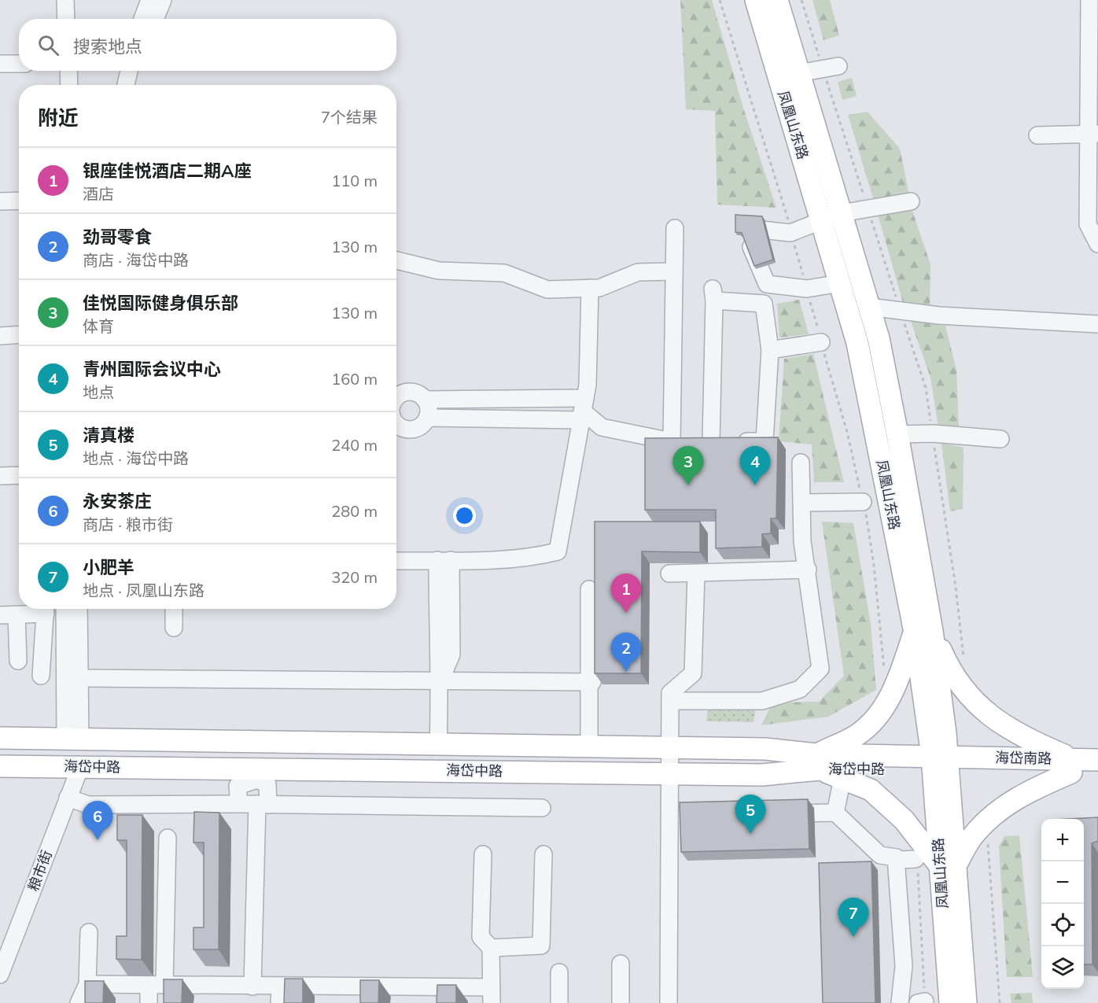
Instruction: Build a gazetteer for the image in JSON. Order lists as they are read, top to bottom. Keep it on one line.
{"streets":{"main road":["凤凰山东路","海岱南路","海岱中路"],"street":["粮市街"]},"crossings":[["凤凰山东路","海岱南路"],["凤凰山东路","海岱中路"],["海岱南路","海岱中路"],["海岱中路","粮市街"]],"page":{"search":"搜索地点","heading":["附近","7个结果"],"list":[{"mark":"1","name":"银座佳悦酒店二期A座","note":"酒店","value":"110 m"},{"mark":"2","name":"劲哥零食","note":"商店 · 海岱中路","value":"130 m"},{"mark":"3","name":"佳悦国际健身俱乐部","note":"体育","value":"130 m"},{"mark":"4","name":"青州国际会议中心","note":"地点","value":"160 m"},{"mark":"5","name":"清真楼","note":"地点 · 海岱中路","value":"240 m"},{"mark":"6","name":"永安茶庄","note":"商店 · 粮市街","value":"280 m"},{"mark":"7","name":"小肥羊","note":"地点 · 凤凰山东路","value":"320 m"}],"pins":["3","4","1","2","5","6","7"],"map_buttons":["+","−"]}}
